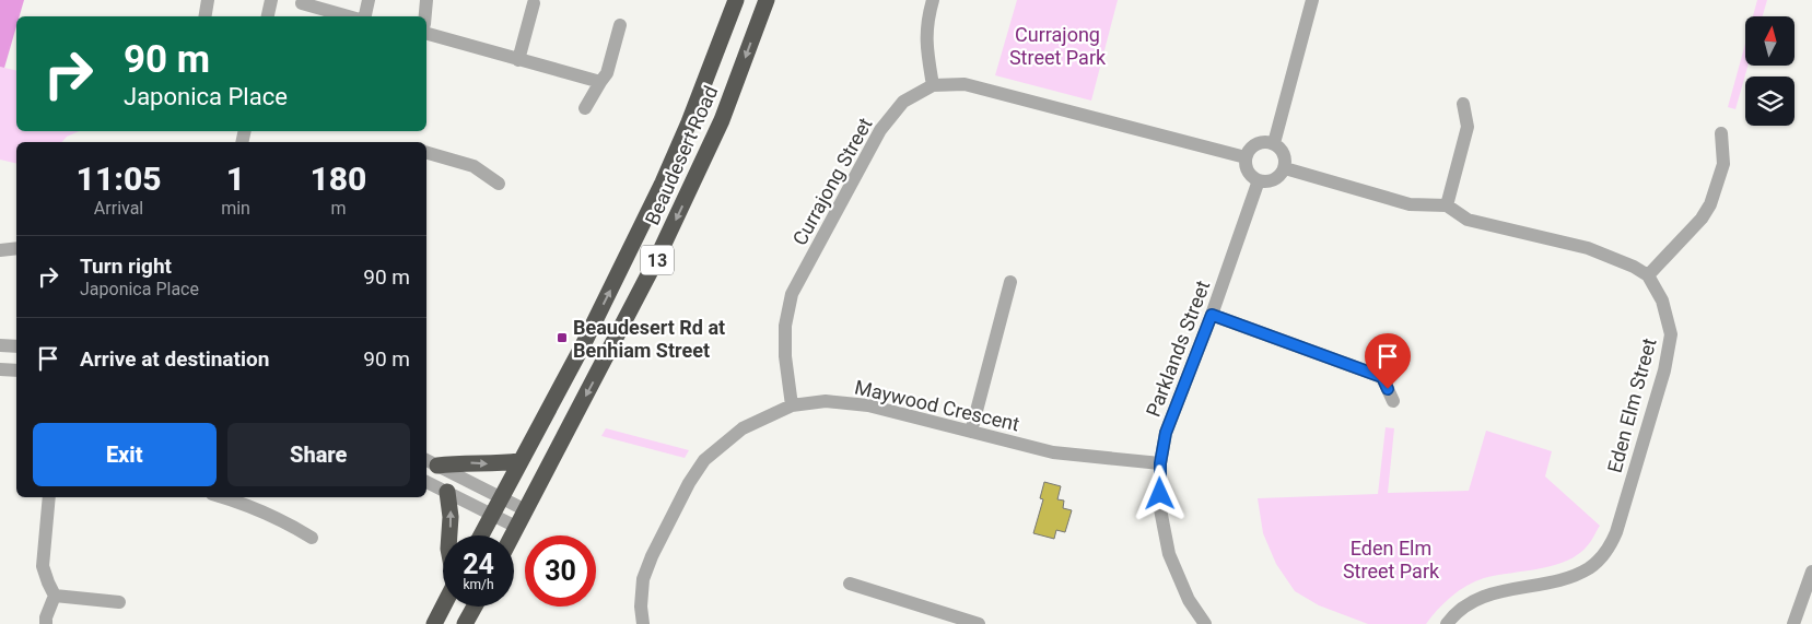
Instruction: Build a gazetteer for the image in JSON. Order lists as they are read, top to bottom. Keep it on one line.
{"streets":{"highway":["Beaudesert Road","13"],"street":["Currajong Street","Parklands Street","Maywood Crescent","Eden Elm Street"]},"crossings":[["Currajong Street","Parklands Street"],["Currajong Street","Maywood Crescent"],["Parklands Street","Maywood Crescent"]],"parks":["Currajong Street Park","Eden Elm Street Park"],"places":{"transit":["Beaudesert Rd at Benhiam Street"]},"north":"top","page":{"turn":["90 m","Japonica Place"],"eta":["11:05","Arrival","1","min","180","m"],"list":[{"name":"Turn right","note":"Japonica Place","value":"90 m"},{"name":"Arrive at destination","value":"90 m"}],"buttons":["Exit","Share"],"speed":"24 km/h","limit":"30"}}
